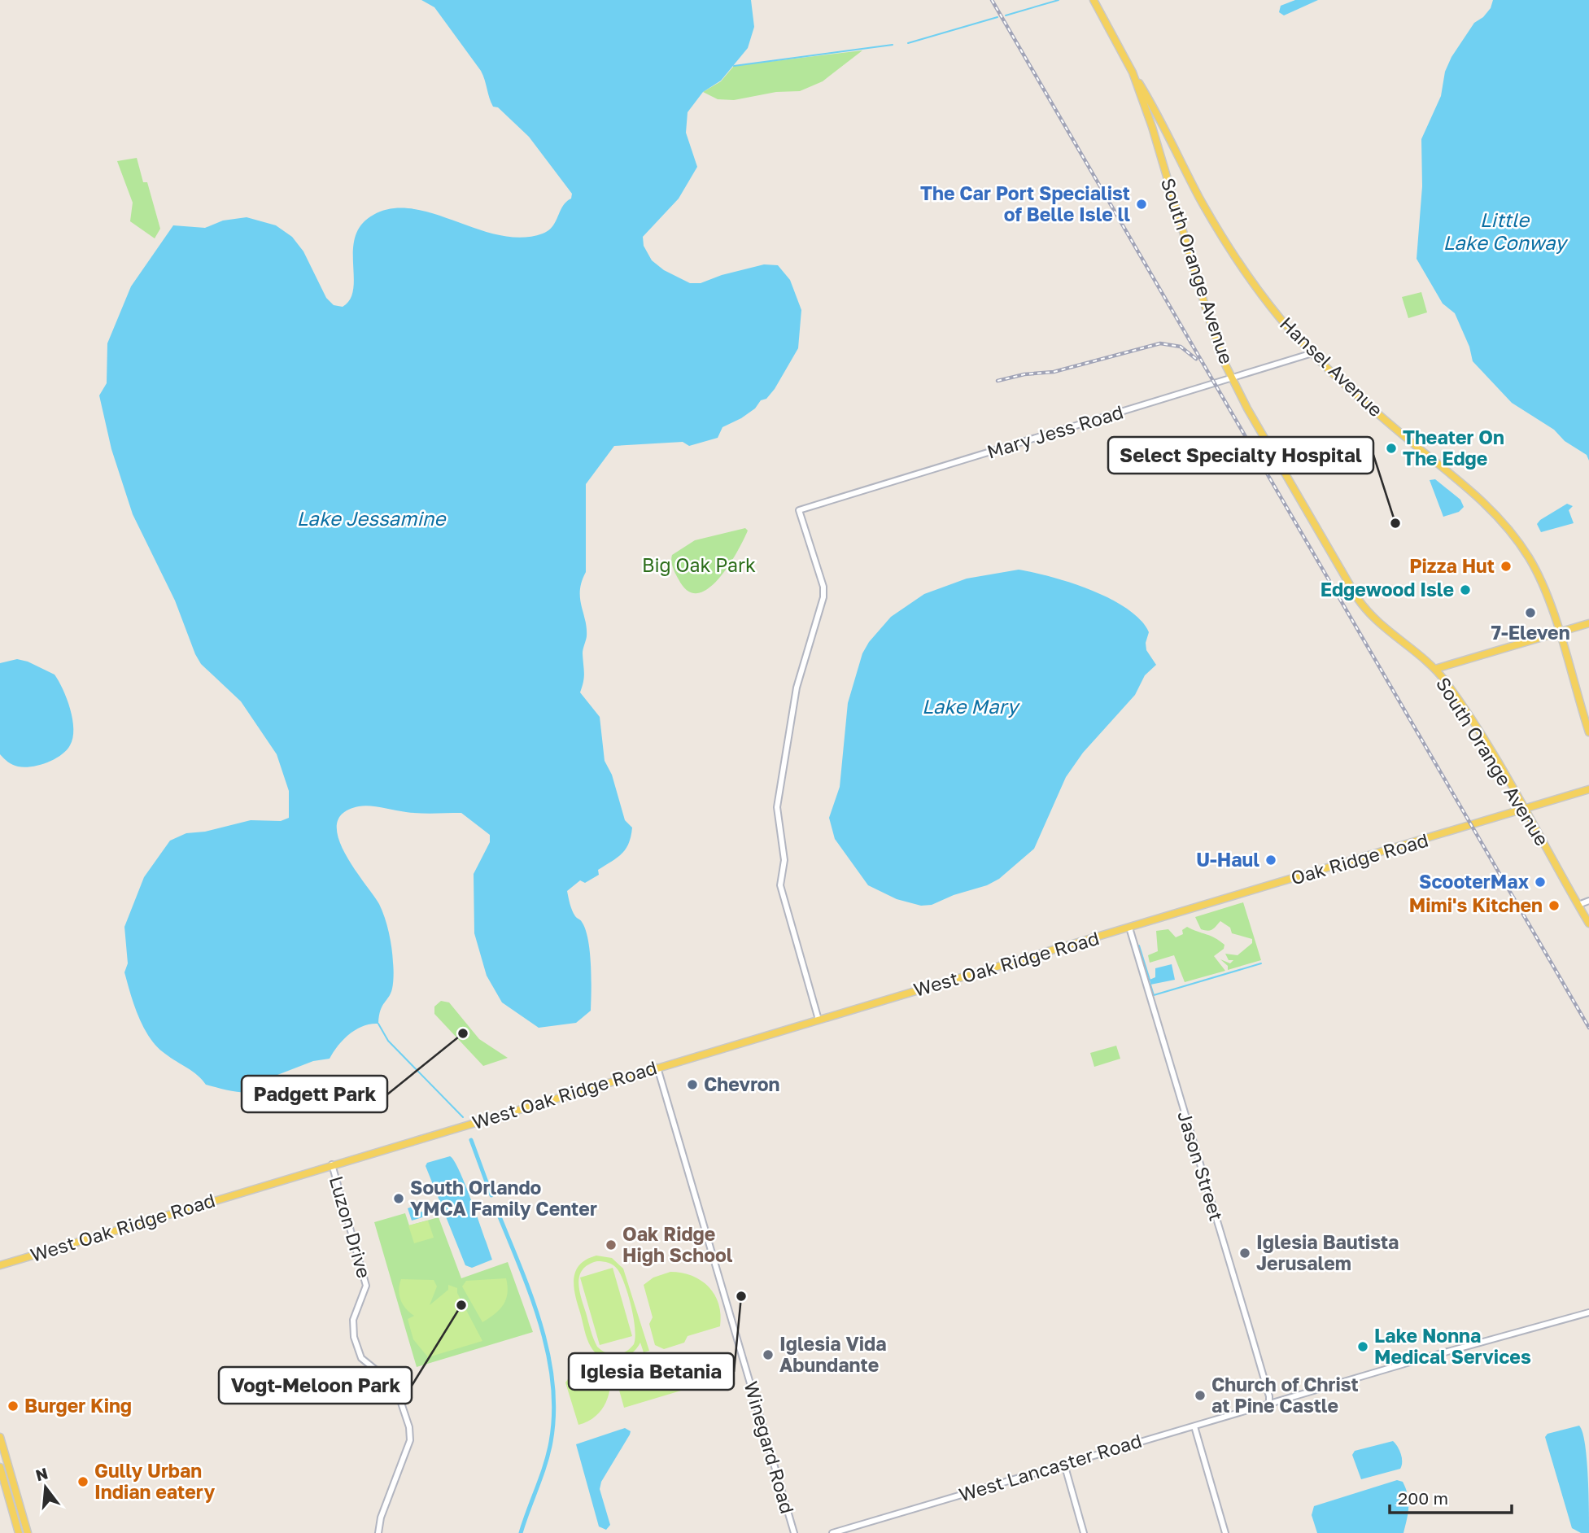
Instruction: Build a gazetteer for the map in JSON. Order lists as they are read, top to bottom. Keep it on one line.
{"streets":{"main road":["South Orange Avenue","Hansel Avenue","Oak Ridge Road","West Oak Ridge Road"],"street":["Mary Jess Road","Jason Street","Luzon Drive","Winegard Road","West Lancaster Road"]},"crossings":[["South Orange Avenue","Hansel Avenue"],["South Orange Avenue","Mary Jess Road"],["South Orange Avenue","Oak Ridge Road"],["Hansel Avenue","Mary Jess Road"],["Mary Jess Road","West Oak Ridge Road"],["Oak Ridge Road","West Oak Ridge Road"],["Oak Ridge Road","Jason Street"],["West Oak Ridge Road","Jason Street"],["West Oak Ridge Road","Luzon Drive"],["West Oak Ridge Road","Winegard Road"],["Jason Street","West Lancaster Road"]],"water":["Little Lake Conway","Lake Jessamine","Lake Mary"],"parks":["Big Oak Park"],"places":["The Car Port Specialist of Belle Isle ll","Theater On The Edge","Select Specialty Hospital","Pizza Hut","Edgewood Isle","7-Eleven","U-Haul","ScooterMax","Mimi's Kitchen","Padgett Park","Chevron","South Orlando YMCA Family Center","Oak Ridge High School","Iglesia Bautista Jerusalem","Iglesia Betania","Vogt-Meloon Park","Lake Nonna Medical Services","Iglesia Vida Abundante","Church of Christ at Pine Castle","Burger King","Gully Urban Indian eatery"],"scale_bar":"200 m","north":"top"}
